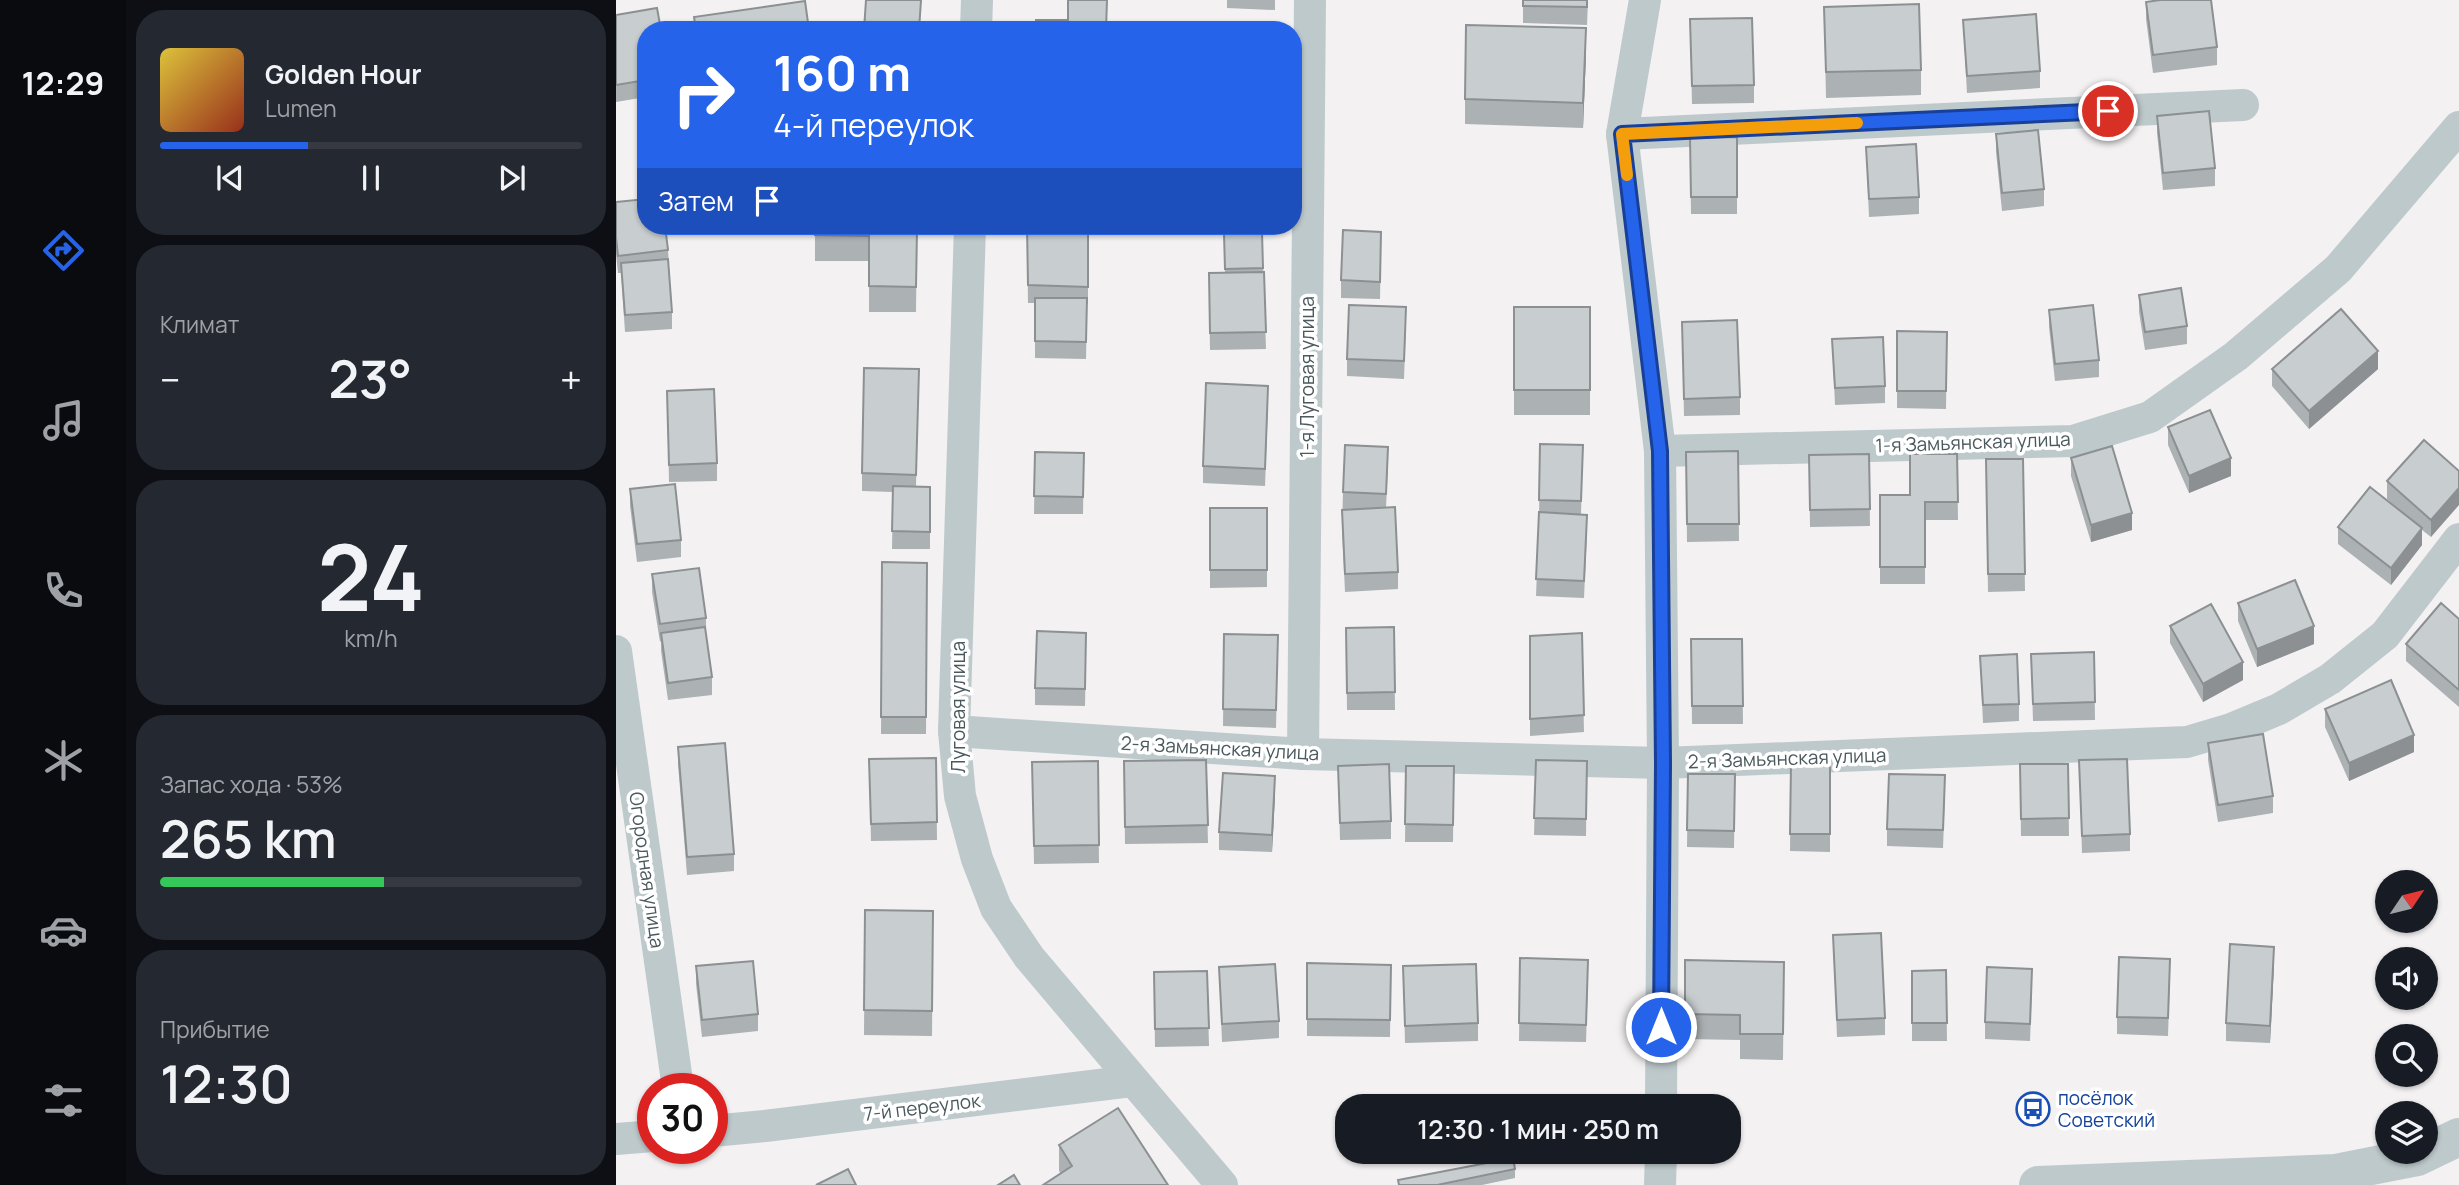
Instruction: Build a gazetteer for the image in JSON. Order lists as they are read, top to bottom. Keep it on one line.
{"streets":{"street":["1-я Луговая улица","1-я Замьянская улица","Луговая улица","2-я Замьянская улица","Огородная улица","7-й переулок"]},"crossings":[["1-я Луговая улица","2-я Замьянская улица"],["Луговая улица","2-я Замьянская улица"],["Луговая улица","7-й переулок"]],"places":{"bus stop":["посёлок Советский"]},"north":"top right","page":{"tabs":"12:29","turn":["160 m","4-й переулок"],"song":["Golden Hour","Lumen"],"then":"Затем","tile":["Климат",["24","km/h"],["Запас хода · 53%","265 km"],["Прибытие","12:30"]],"heat":["−","23°","+"],"limit":"30","trip":"12:30 · 1 мин · 250 m"}}
